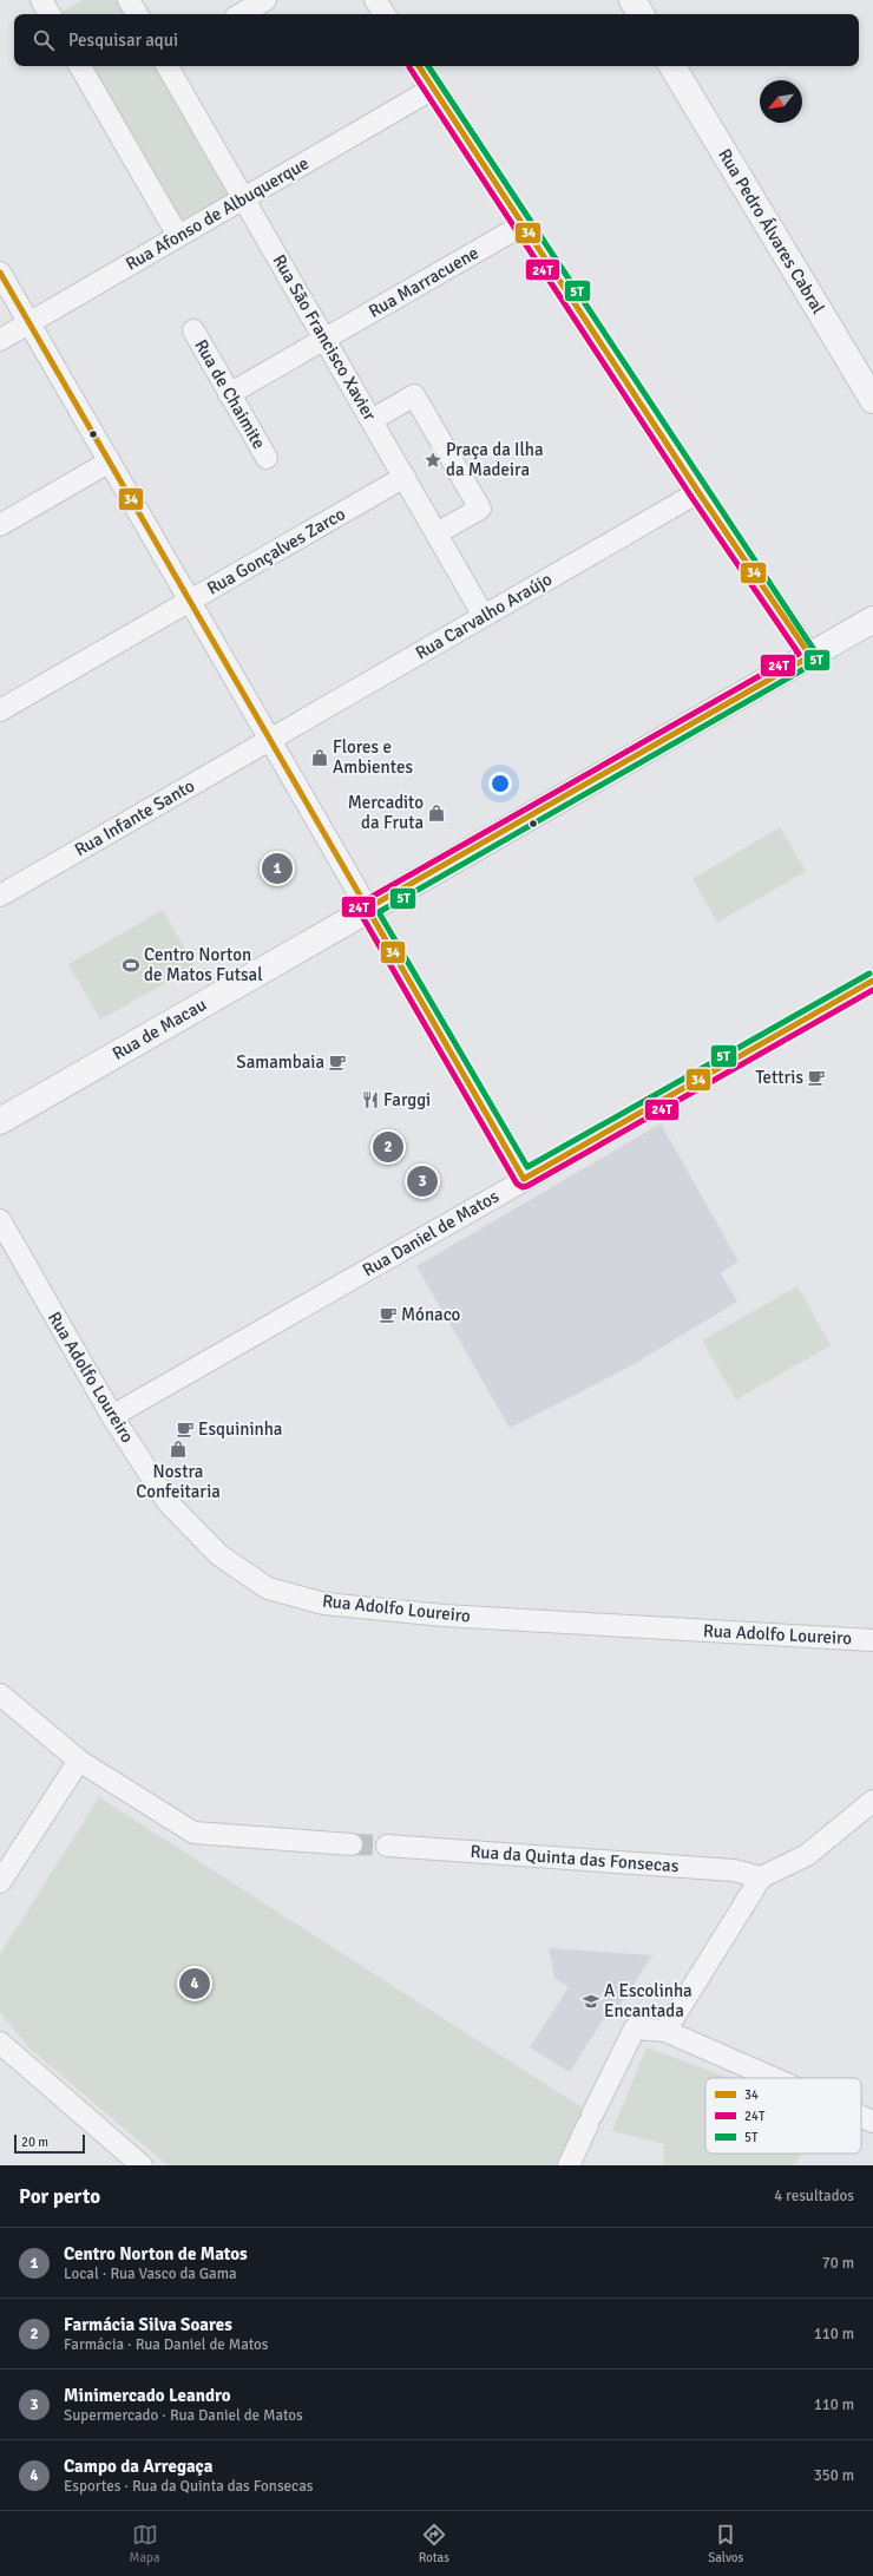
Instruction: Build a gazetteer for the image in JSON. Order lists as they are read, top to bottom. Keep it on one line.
{"streets":{"street":["Rua Afonso de Albuquerque","Rua Pedro Álvares Cabral","Rua Marracuene","Rua São Francisco Xavier","Rua de Chaimite","Rua Gonçalves Zarco","Rua Carvalho Araújo","Rua Infante Santo","Rua de Macau","Rua Daniel de Matos","Rua Adolfo Loureiro","Rua da Quinta das Fonsecas"]},"crossings":[["Rua Afonso de Albuquerque","Rua São Francisco Xavier"],["Rua Marracuene","Rua São Francisco Xavier"],["Rua Marracuene","Rua de Chaimite"],["Rua São Francisco Xavier","Rua Gonçalves Zarco"],["Rua São Francisco Xavier","Rua Carvalho Araújo"],["Rua Carvalho Araújo","Rua Infante Santo"],["Rua Daniel de Matos","Rua Adolfo Loureiro"]],"places":{"place":["Praça da Ilha da Madeira"],"shop":["Flores e Ambientes","Mercadito da Fruta","Nostra Confeitaria"],"sports":["Centro Norton de Matos Futsal"],"cafe":["Samambaia","Tettris","Mónaco","Esquininha"],"restaurant":["Farggi"],"school or university":["A Escolinha Encantada"]},"lines":["transit line 34","transit line 5T","transit line 24T"],"legend":["34","24T","5T"],"scale_bar":"20 m","north":"bottom left","page":{"search":"Pesquisar aqui","pins":["1","2","3","4"],"scale":"20 m","heading":["Por perto","4 resultados"],"list":[{"mark":"1","name":"Centro Norton de Matos","note":"Local · Rua Vasco da Gama","value":"70 m"},{"mark":"2","name":"Farmácia Silva Soares","note":"Farmácia · Rua Daniel de Matos","value":"110 m"},{"mark":"3","name":"Minimercado Leandro","note":"Supermercado · Rua Daniel de Matos","value":"110 m"},{"mark":"4","name":"Campo da Arregaça","note":"Esportes · Rua da Quinta das Fonsecas","value":"350 m"}],"nav":["Mapa","Rotas","Salvos"]}}
